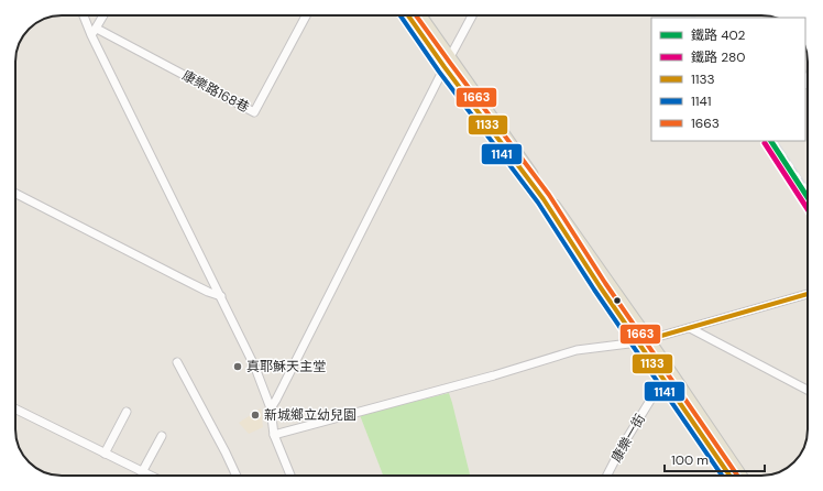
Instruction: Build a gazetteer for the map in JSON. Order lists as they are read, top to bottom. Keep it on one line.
{"streets":{"street":["康樂路168巷","康樂一街"]},"places":["真耶穌天主堂","新城鄉立幼兒園"],"lines":["transit line 1133","transit line 1141","transit line 1663","rail line 402","rail line 280"],"legend":["鐵路 402","鐵路 280","1133","1141","1663"],"scale_bar":"100 m"}
